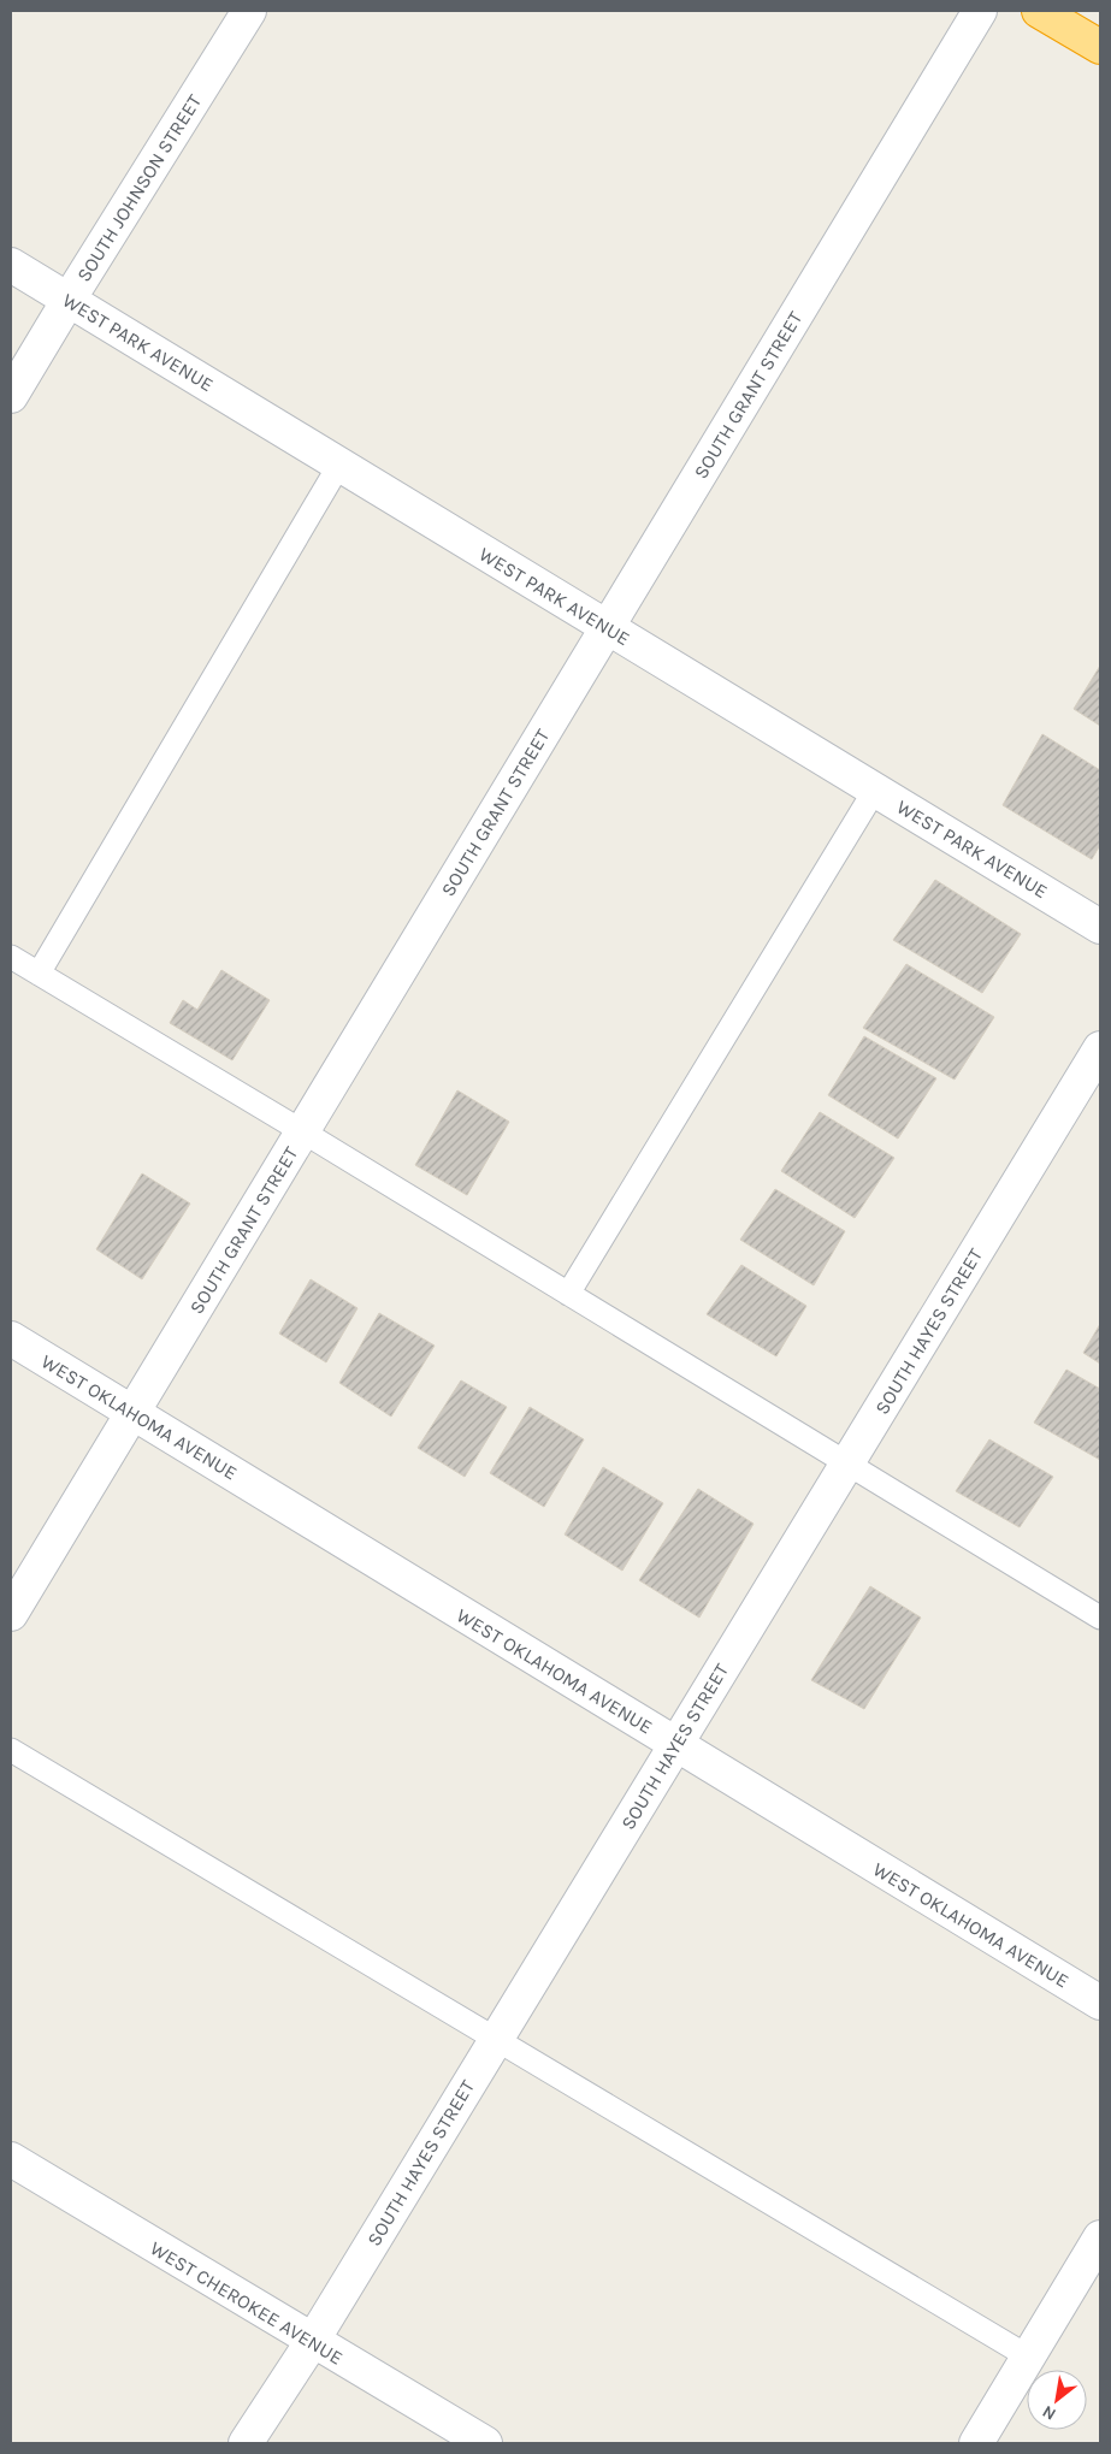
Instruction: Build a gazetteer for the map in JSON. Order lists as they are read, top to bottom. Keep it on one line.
{"streets":{"street":["SOUTH JOHNSON STREET","WEST PARK AVENUE","SOUTH GRANT STREET","SOUTH HAYES STREET","WEST OKLAHOMA AVENUE","WEST CHEROKEE AVENUE"]},"crossings":[["SOUTH JOHNSON STREET","WEST PARK AVENUE"],["WEST PARK AVENUE","SOUTH GRANT STREET"],["SOUTH GRANT STREET","WEST OKLAHOMA AVENUE"],["SOUTH HAYES STREET","WEST OKLAHOMA AVENUE"],["SOUTH HAYES STREET","WEST CHEROKEE AVENUE"]],"north":"bottom left"}
